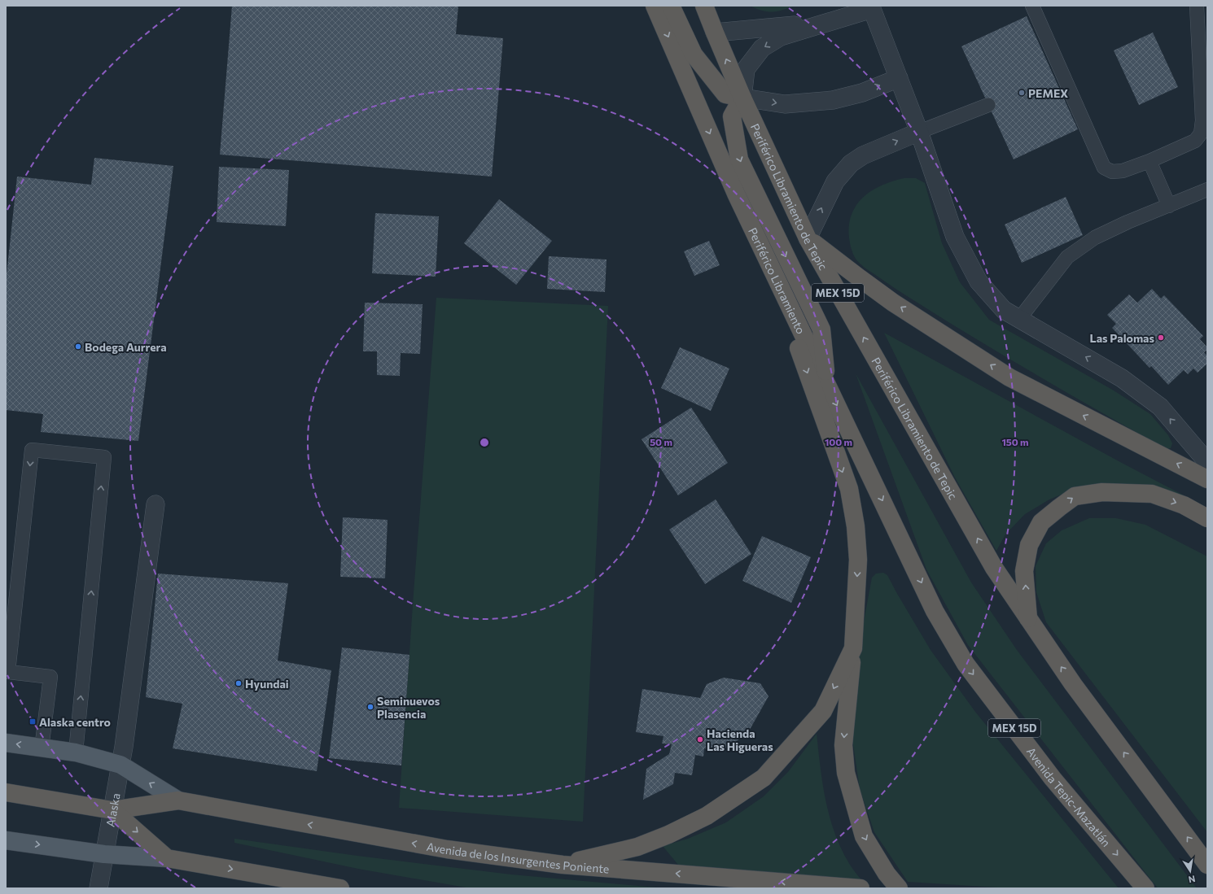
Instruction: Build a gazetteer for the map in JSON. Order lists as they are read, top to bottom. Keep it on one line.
{"streets":{"highway":["Periférico Libramiento de Tepic","Periférico Libramiento","MEX 15D","Avenida Tepic-Mazatlán","Avenida de los Insurgentes Poniente"],"street":["Alaska"]},"crossings":[["Periférico Libramiento de Tepic","MEX 15D"],["Periférico Libramiento","Avenida Tepic-Mazatlán"],["Alaska","Avenida de los Insurgentes Poniente"]],"one_way":["Avenida de los Insurgentes Poniente"],"places":{"other":["PEMEX","Las Palomas","Bodega Aurrera","Hyundai","Seminuevos Plasencia","Hacienda Las Higueras"],"transit":["Alaska centro"]},"north":"bottom","rings":["50 m","100 m","150 m"]}
